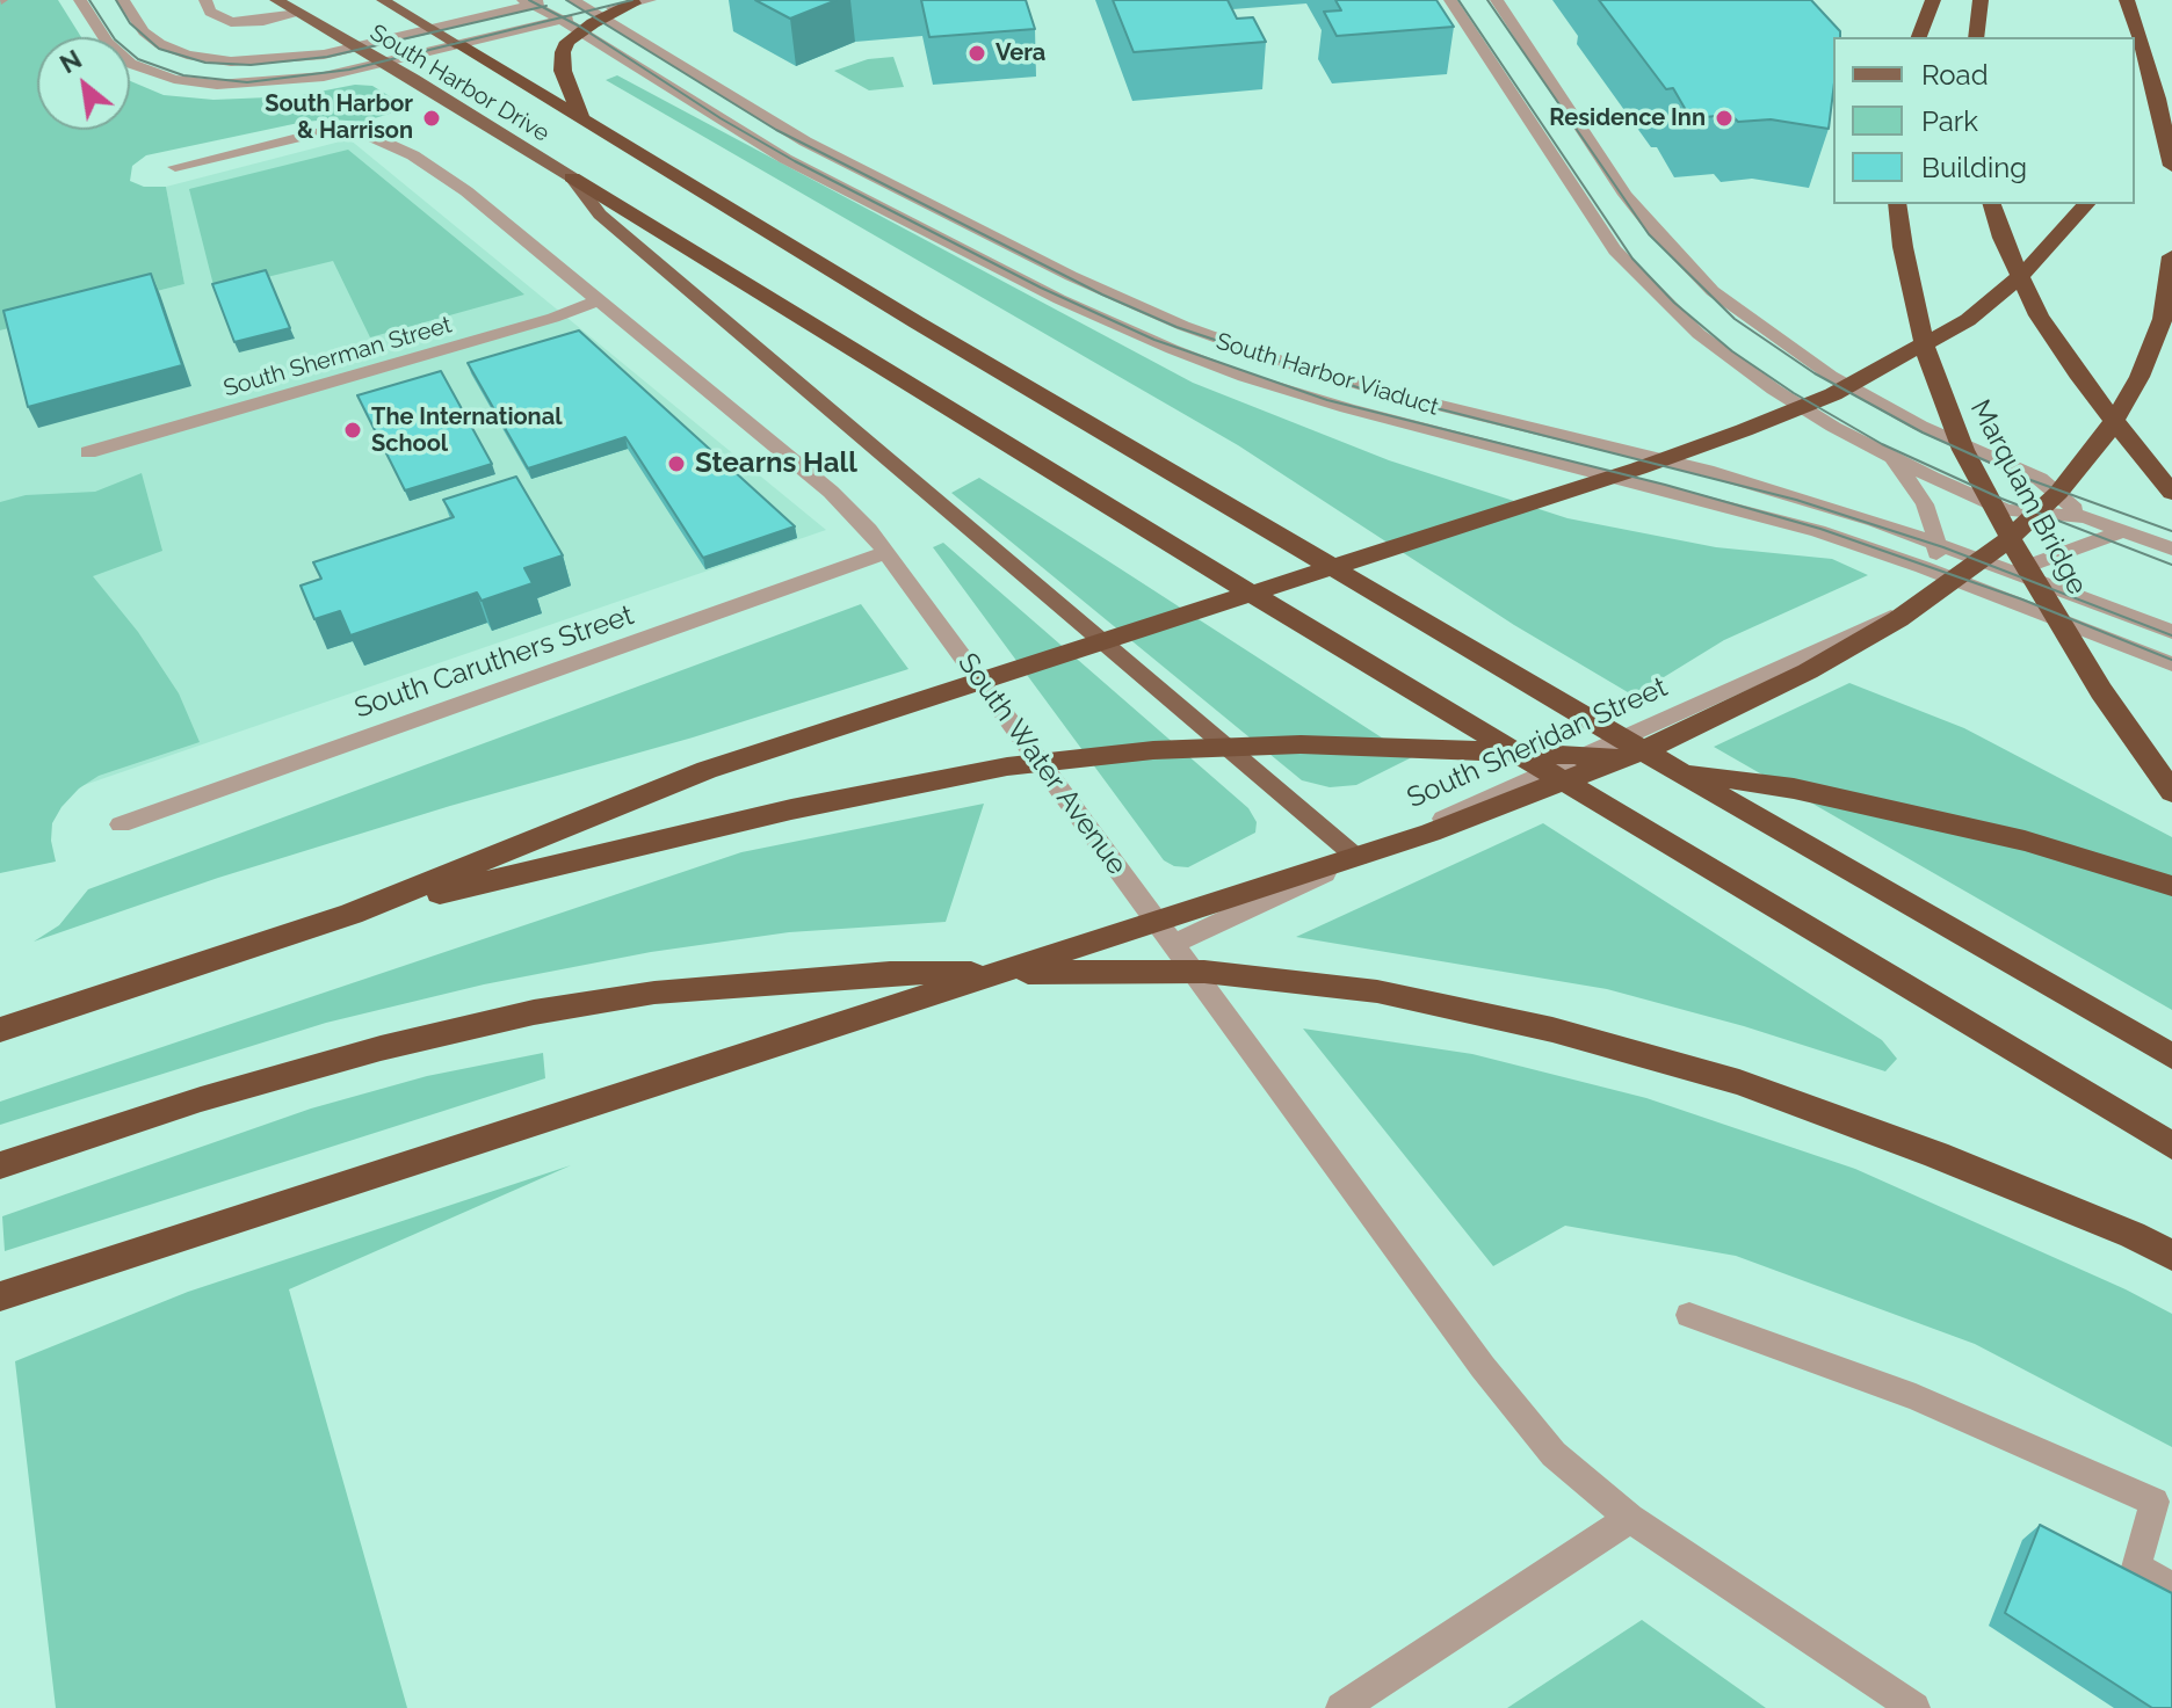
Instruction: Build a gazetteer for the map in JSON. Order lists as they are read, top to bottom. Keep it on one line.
{"streets":{"highway":["Marquam Bridge"],"main road":["South Harbor Drive"],"street":["South Sherman Street","South Harbor Viaduct","South Caruthers Street","South Sheridan Street","South Water Avenue"]},"crossings":[["South Sherman Street","South Water Avenue"],["South Caruthers Street","South Water Avenue"],["South Sheridan Street","South Water Avenue"]],"places":["Vera","South Harbor & Harrison","Residence Inn","The International School","Stearns Hall"],"legend":["Road","Park","Building"],"north":"top left"}
